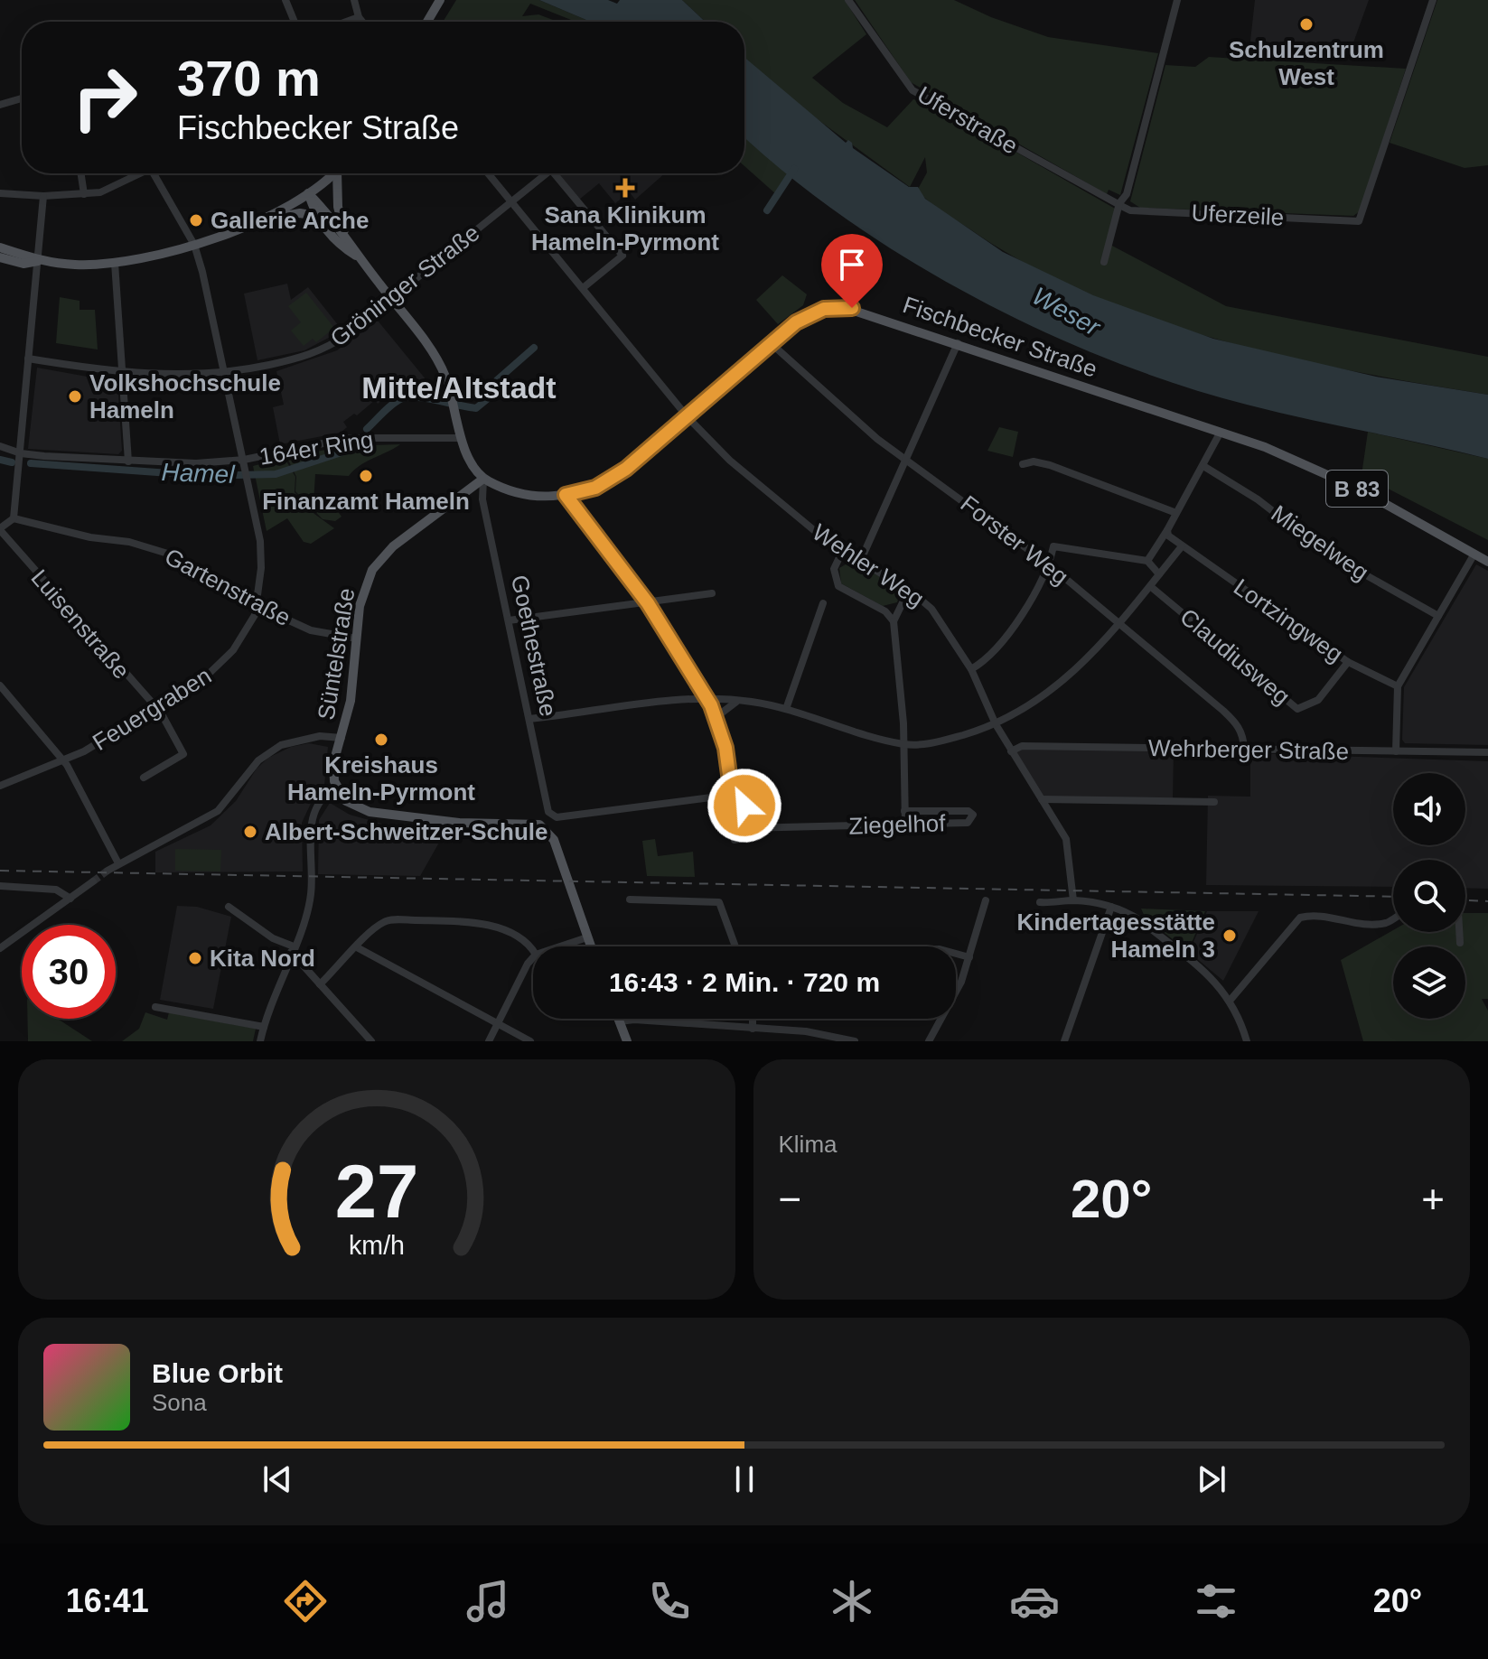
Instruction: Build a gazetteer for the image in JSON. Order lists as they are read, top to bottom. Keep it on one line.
{"streets":{"main road":["Fischbecker Straße","B 83","Süntelstraße"],"street":["Uferstraße","Uferzeile","Gröninger Straße","164er Ring","Forster Weg","Miegelweg","Wehler Weg","Gartenstraße","Lortzingweg","Luisenstraße","Goethestraße","Claudiusweg","Feuergraben","Wehrberger Straße","Ziegelhof"]},"crossings":[["Uferstraße","Uferzeile"],["Gröninger Straße","Wehler Weg"],["Gröninger Straße","Feuergraben"],["Fischbecker Straße","B 83"],["Fischbecker Straße","Forster Weg"],["Fischbecker Straße","Wehler Weg"],["164er Ring","Feuergraben"],["B 83","Goethestraße"],["B 83","Süntelstraße"],["Forster Weg","Wehrberger Straße"],["Wehler Weg","Wehrberger Straße"],["Gartenstraße","Süntelstraße"],["Gartenstraße","Feuergraben"],["Lortzingweg","Claudiusweg"],["Luisenstraße","Feuergraben"],["Goethestraße","Süntelstraße"],["Goethestraße","Ziegelhof"]],"districts":["Mitte/Altstadt"],"water":["Weser","Hamel"],"places":{"other":["Schulzentrum West","Gallerie Arche","Volkshochschule Hameln","Finanzamt Hameln","Kreishaus Hameln-Pyrmont","Albert-Schweitzer-Schule","Kindertagesstätte Hameln 3","Kita Nord"],"health":["Sana Klinikum Hameln-Pyrmont"]},"page":{"turn":["370 m","Fischbecker Straße"],"limit":"30","trip":"16:43 · 2 Min. · 720 m","tile":"Klima","heat":["−","20°","+"],"song":["Blue Orbit","Sona"],"tabs":["16:41","20°"],"gauge":["27","km/h"]}}
